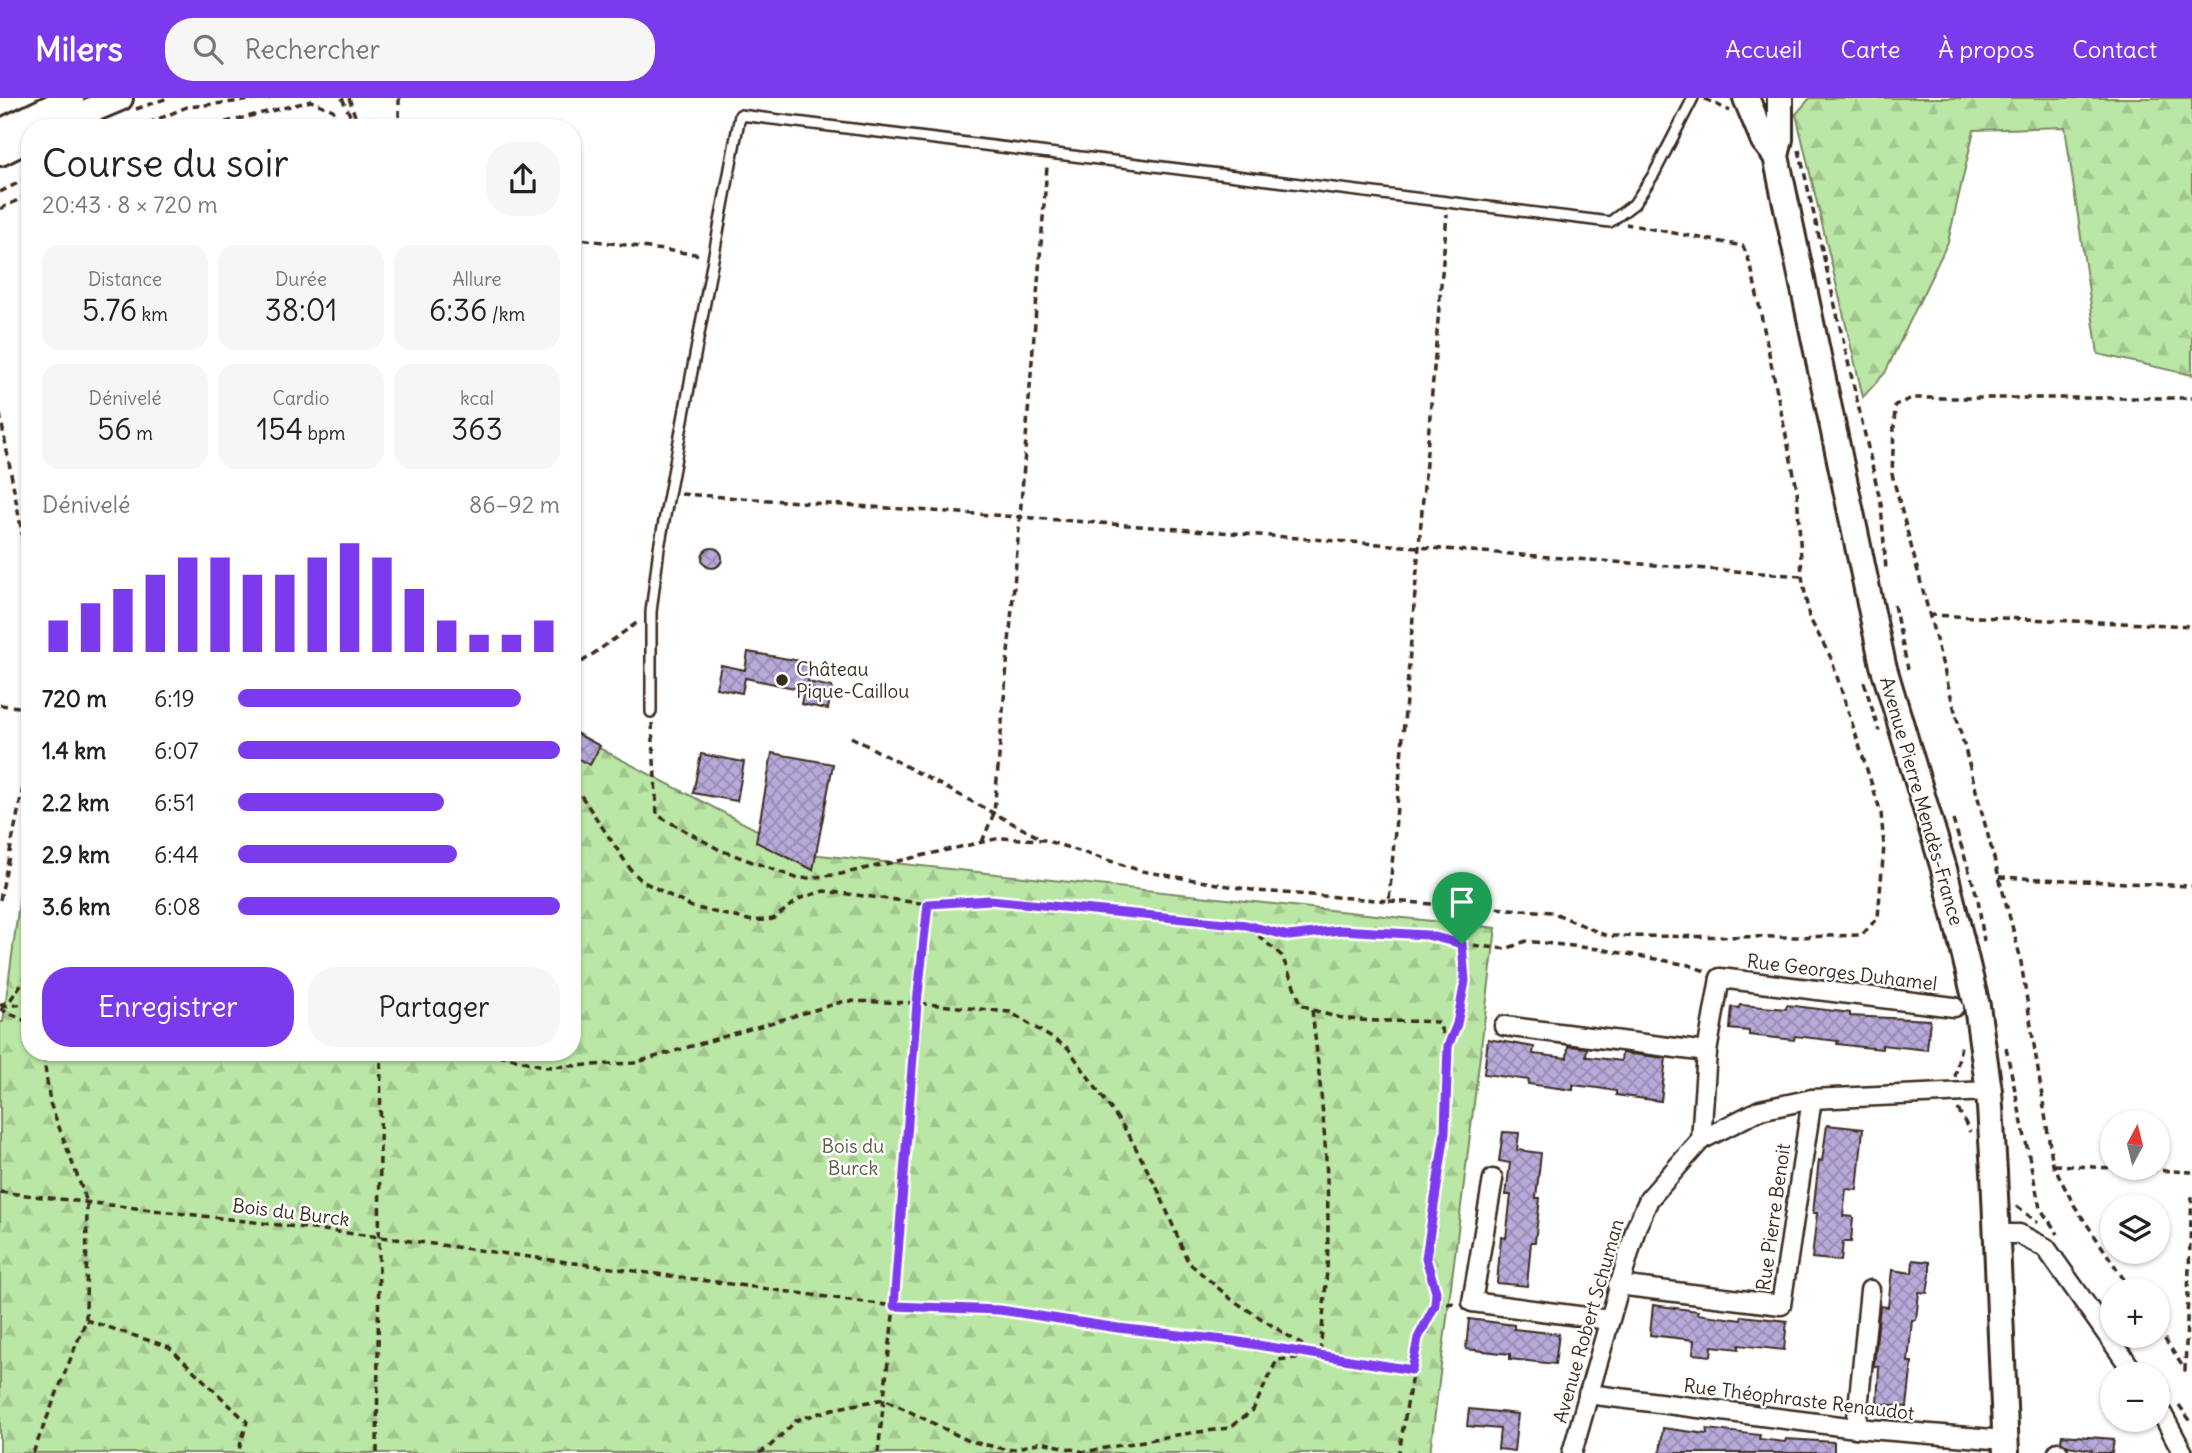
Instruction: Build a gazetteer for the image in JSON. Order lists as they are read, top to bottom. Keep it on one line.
{"streets":{"main road":["Avenue Pierre Mendès-France"],"street":["Rue Georges Duhamel","Rue Pierre Benoit","Avenue Robert Schuman","Rue Théophraste Renaudot"],"path":["Bois du Burck"]},"crossings":[["Avenue Pierre Mendès-France","Avenue Robert Schuman"],["Avenue Pierre Mendès-France","Rue Théophraste Renaudot"],["Rue Georges Duhamel","Avenue Robert Schuman"],["Rue Pierre Benoit","Avenue Robert Schuman"],["Avenue Robert Schuman","Rue Théophraste Renaudot"]],"parks":["Bois du Burck"],"places":["Château Pique-Caillou"],"north":"top","page":{"header":"Milers","search":"Rechercher","nav":["Accueil","Carte","À propos","Contact"],"heading":["Course du soir","20:43 · 8 × 720 m"],"stats":[["Distance","5.76 km"],["Durée","38:01"],["Allure","6:36 /km"],["Dénivelé","56 m"],["Cardio","154 bpm"],["kcal","363"]],"chart":["Dénivelé","86–92 m"],"list":[{"name":"720 m","note":"6:19"},{"name":"1.4 km","note":"6:07"},{"name":"2.2 km","note":"6:51"},{"name":"2.9 km","note":"6:44"},{"name":"3.6 km","note":"6:08"}],"buttons":["Enregistrer","Partager"],"map_buttons":["+","−"]}}
